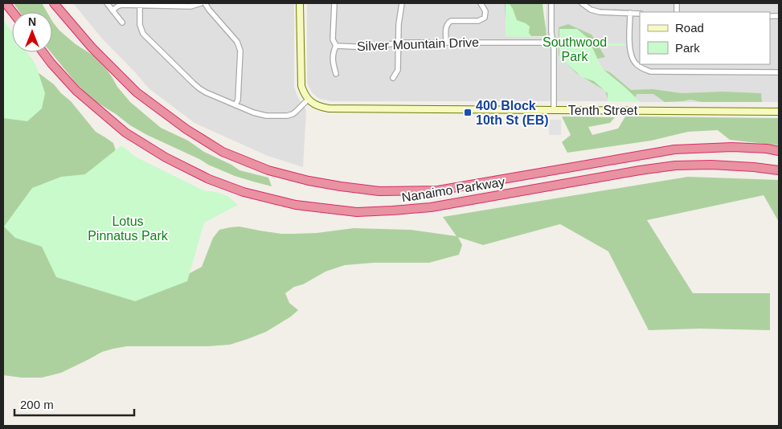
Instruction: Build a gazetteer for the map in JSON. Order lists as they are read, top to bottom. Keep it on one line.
{"streets":{"highway":["Nanaimo Parkway"],"street":["Silver Mountain Drive","Tenth Street"]},"parks":["Southwood Park","Lotus Pinnatus Park"],"places":{"transit":["400 Block 10th St (EB)"]},"legend":["Road","Park"],"scale_bar":"200 m","north":"top"}
